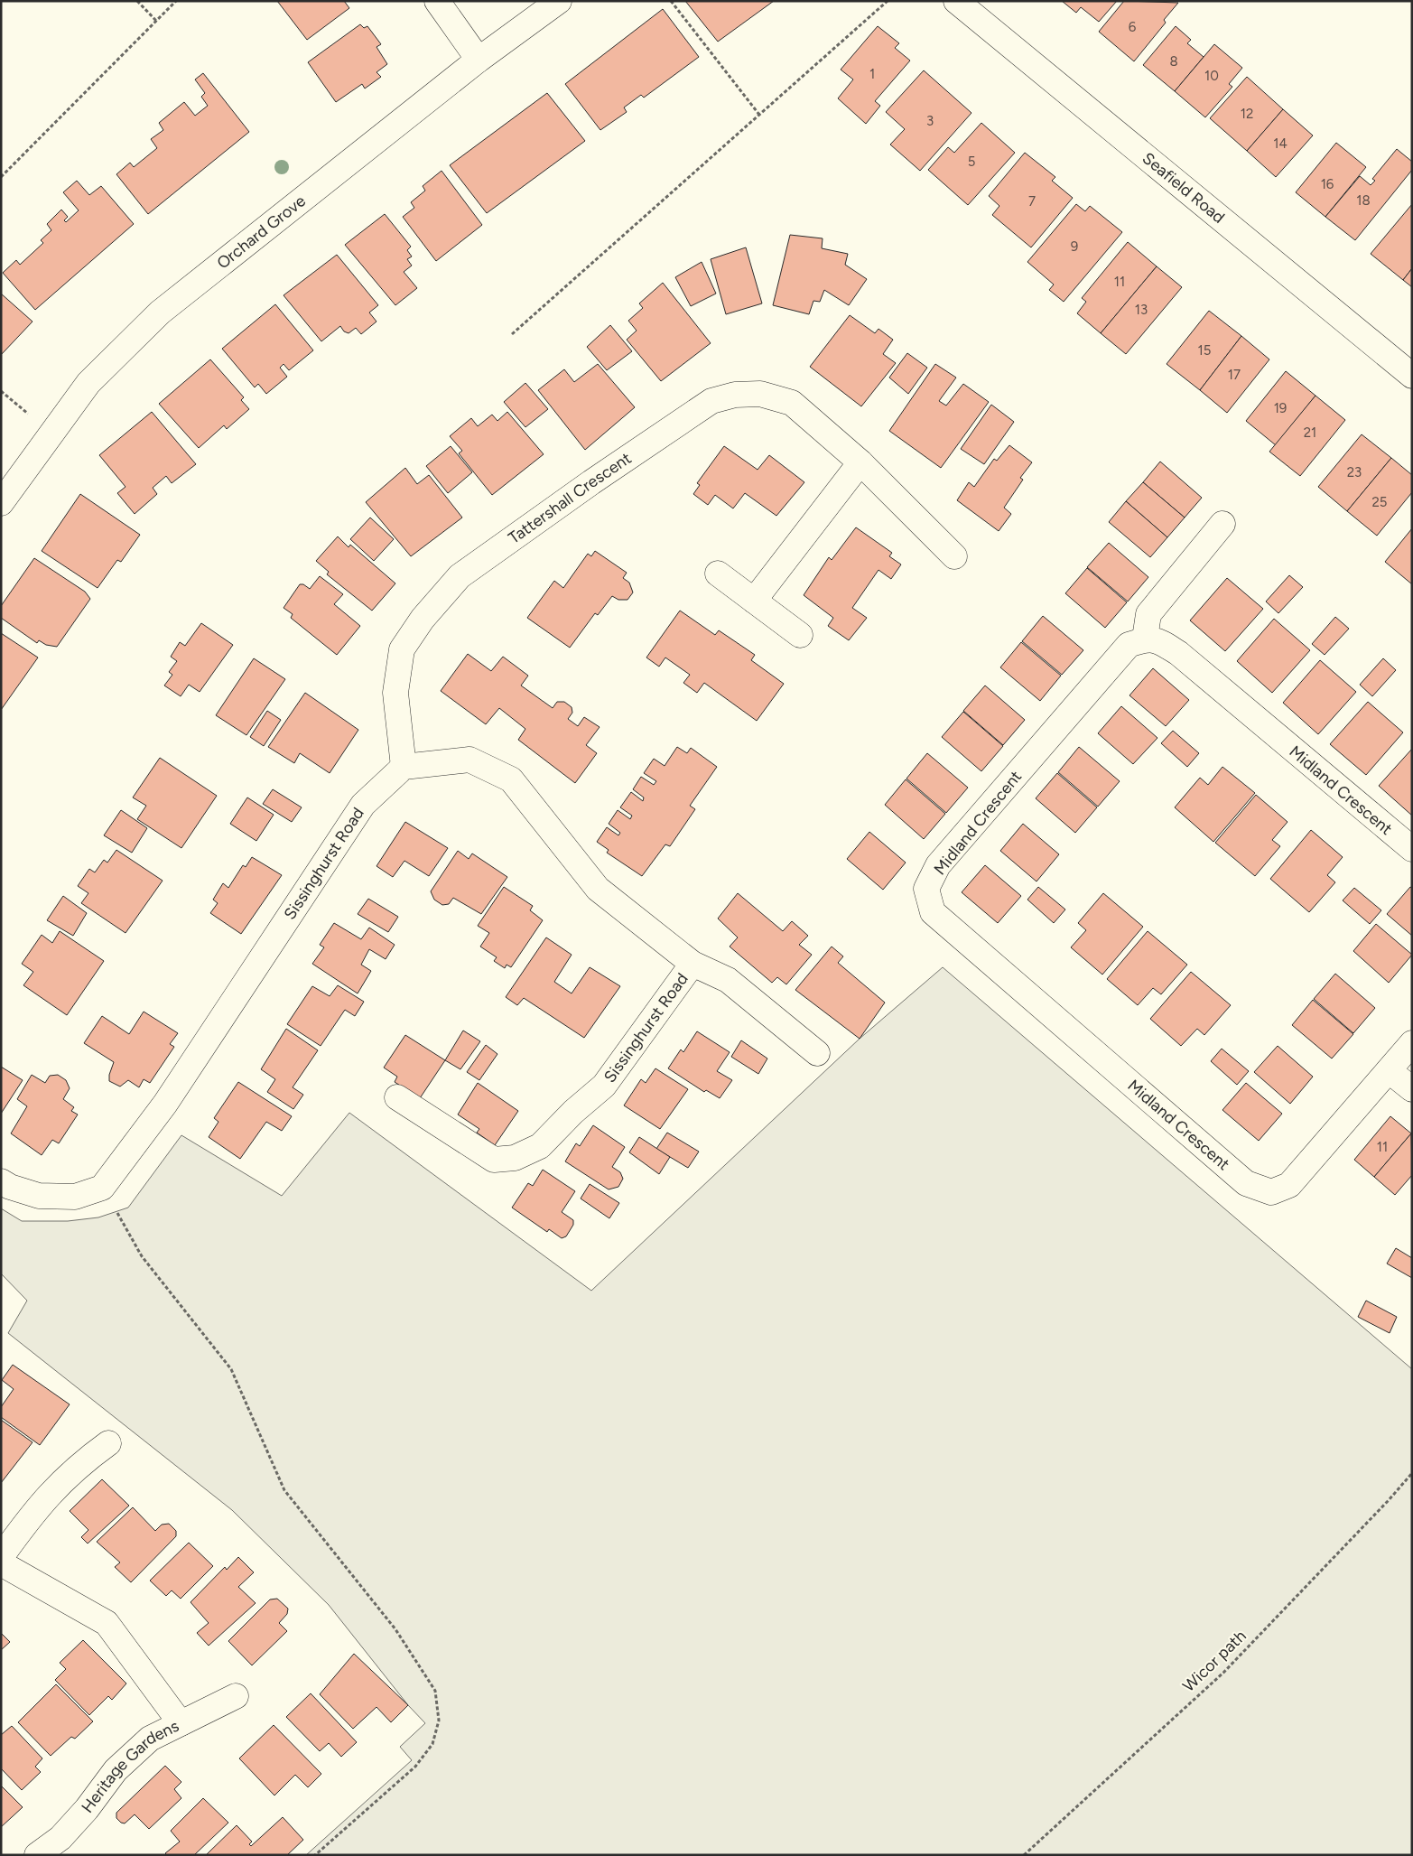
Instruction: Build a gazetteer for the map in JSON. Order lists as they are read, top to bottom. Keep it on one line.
{"streets":{"street":["Seafield Road","Orchard Grove","Tattershall Crescent","Midland Crescent","Sissinghurst Road","Heritage Gardens"],"path":["Wicor path"]},"crossings":[["Tattershall Crescent","Sissinghurst Road"]],"house_numbers":["6","8","1","10","12","3","14","5","16","18","7","9","11","13","15","17","19","21","23","25","11"]}
